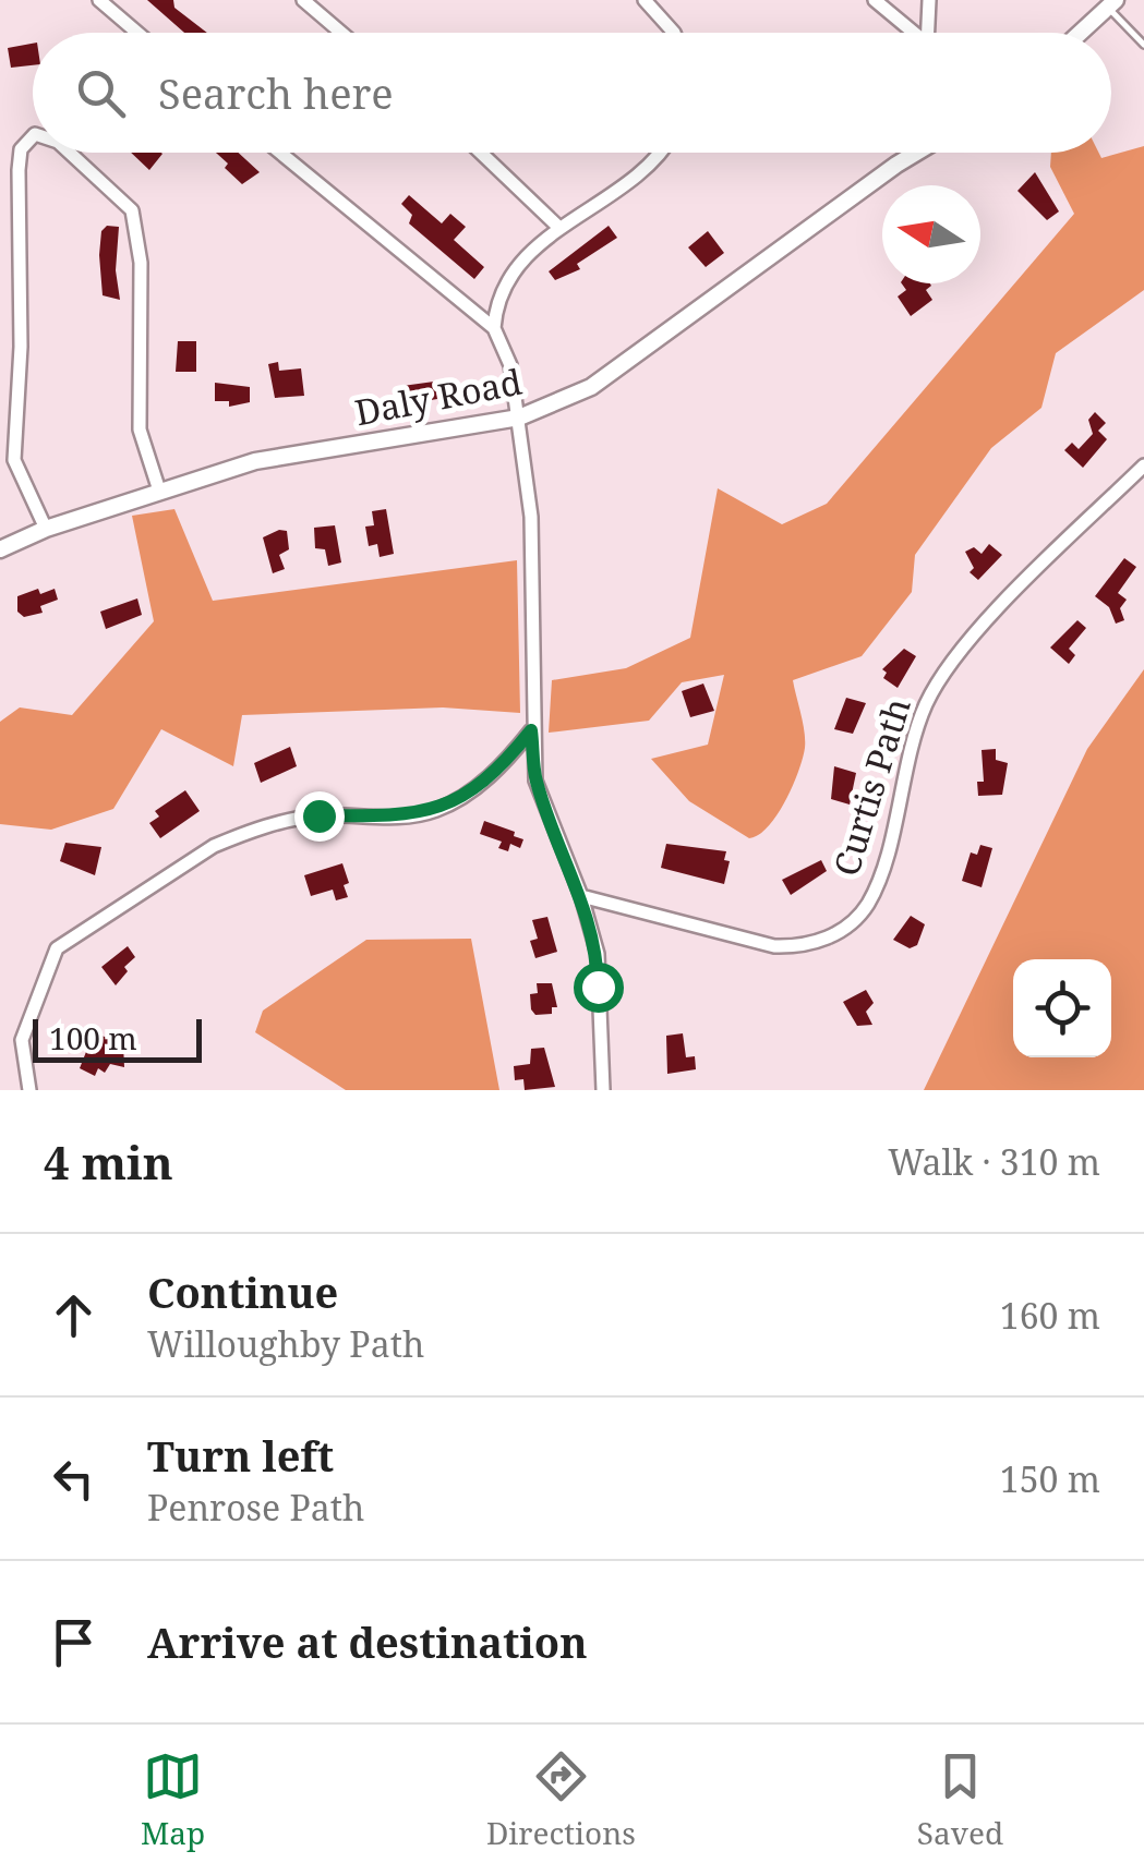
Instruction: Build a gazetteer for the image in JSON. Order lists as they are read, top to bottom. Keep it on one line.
{"streets":{"street":["Daly Road","Curtis Path"]},"scale_bar":"100 m","north":"left","page":{"search":"Search here","scale":"100 m","heading":["4 min","Walk · 310 m"],"list":[["Continue","Willoughby Path","160 m"],["Turn left","Penrose Path","150 m"],"Arrive at destination"],"nav":["Map","Directions","Saved"]}}
